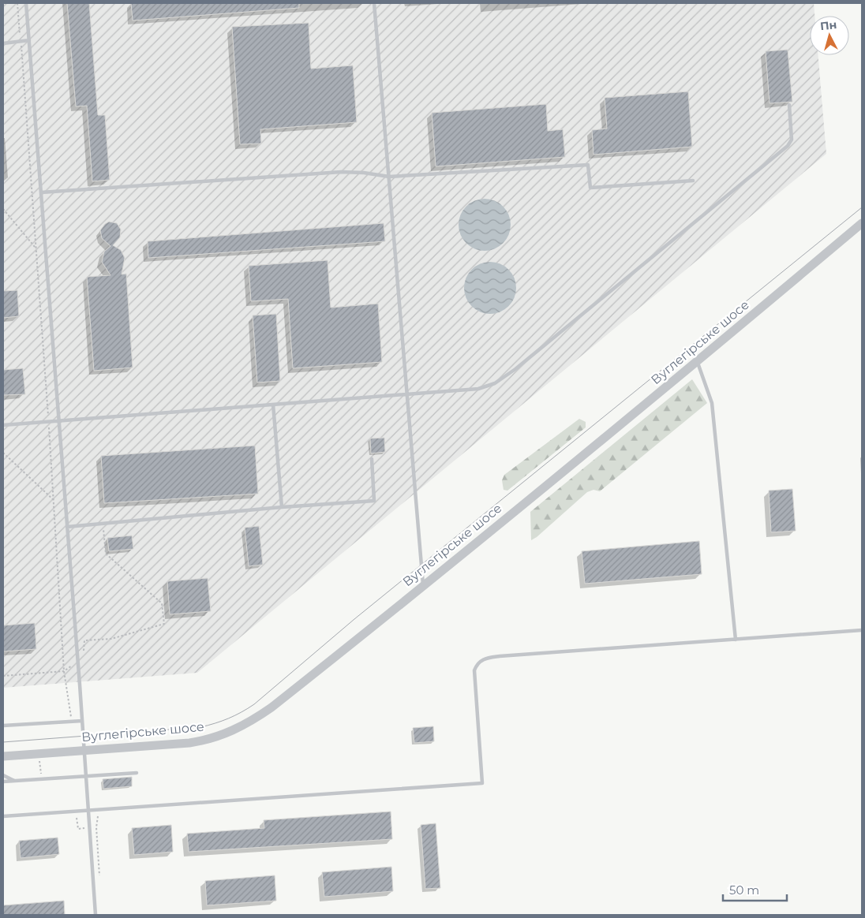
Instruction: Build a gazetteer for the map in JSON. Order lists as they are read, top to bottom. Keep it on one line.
{"streets":{"street":["Вуглегірське шосе"]},"scale_bar":"50 m","north":"top"}
